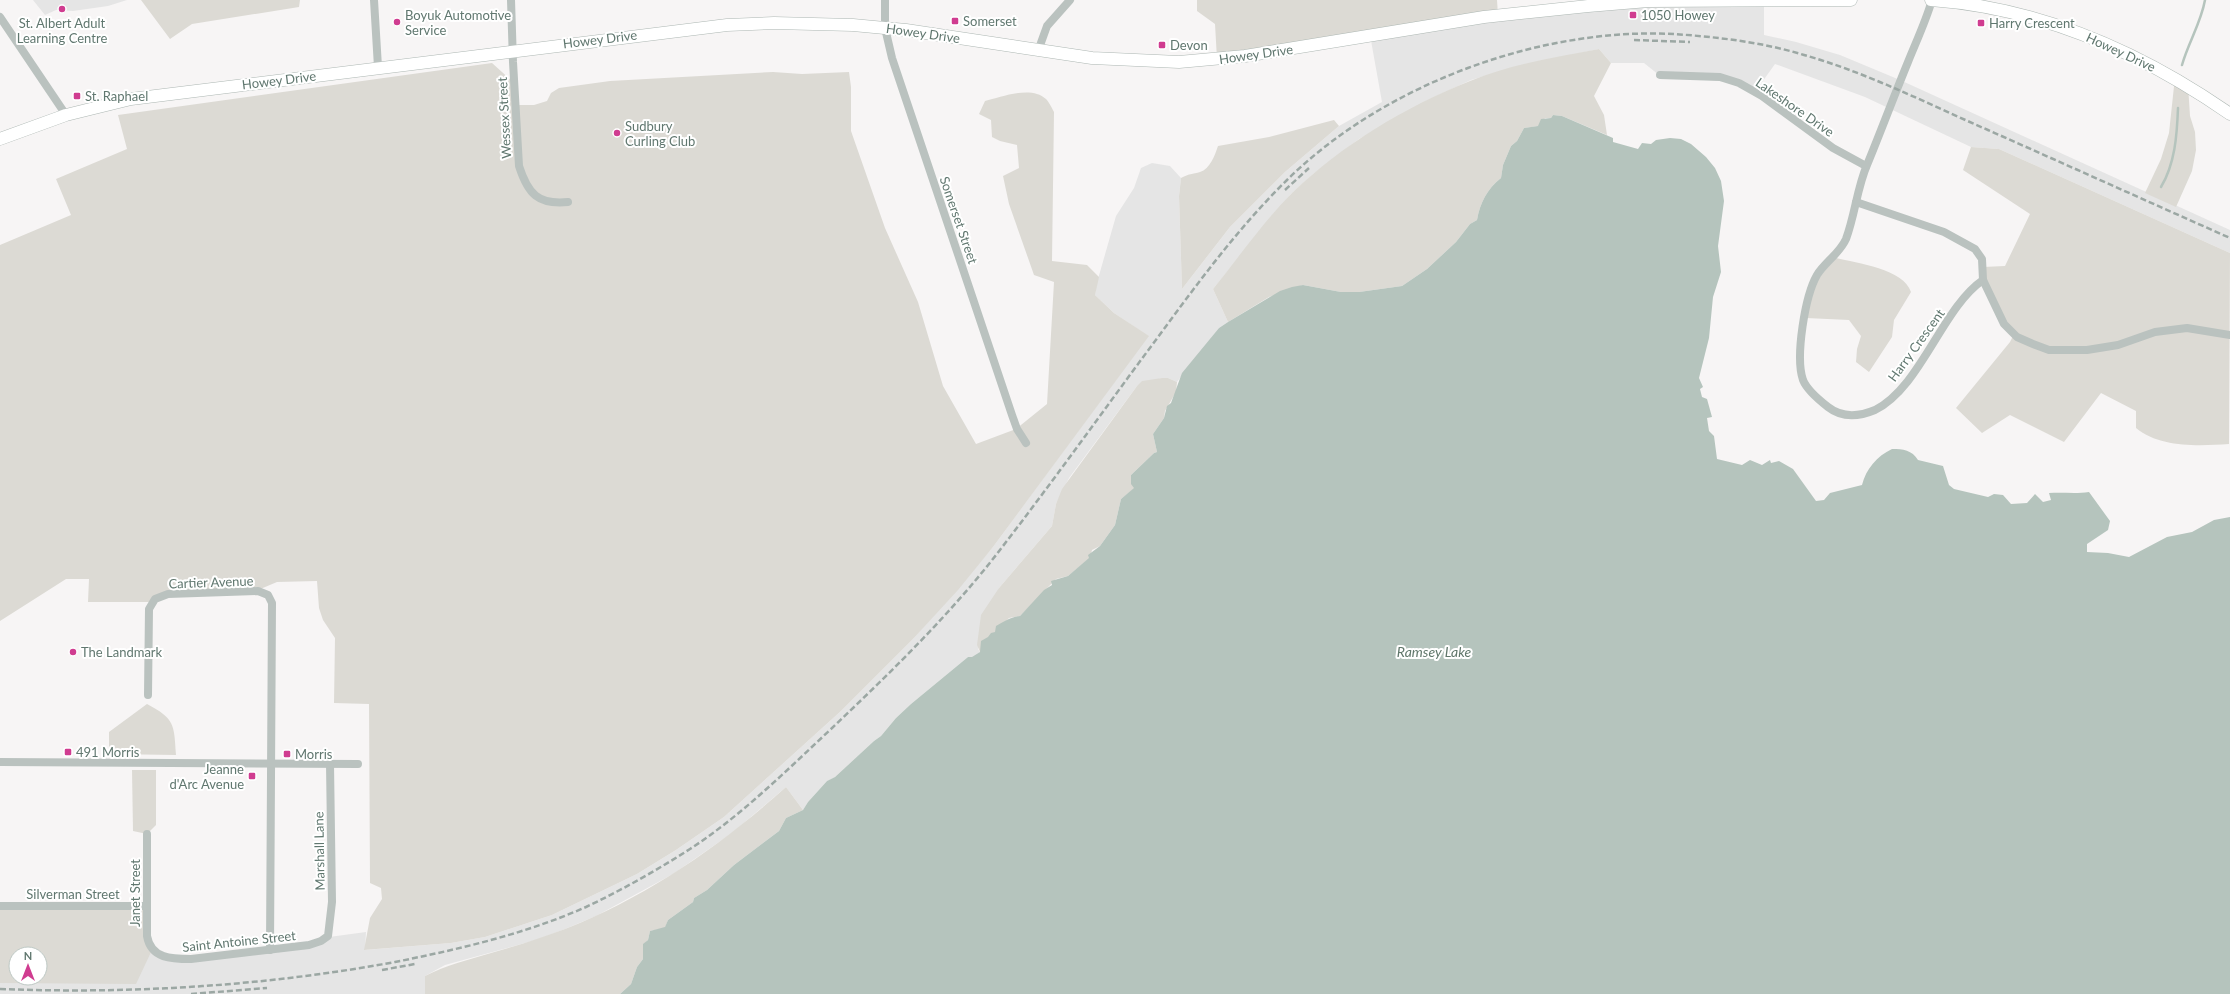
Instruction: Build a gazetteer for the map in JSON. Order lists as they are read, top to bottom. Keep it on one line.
{"streets":{"main road":["Howey Drive"],"street":["Lakeshore Drive","Wessex Street","Somerset Street","Harry Crescent","Cartier Avenue","Marshall Lane","Janet Street","Silverman Street","Saint Antoine Street"]},"crossings":[["Howey Drive","Wessex Street"],["Howey Drive","Somerset Street"],["Howey Drive","Harry Crescent"],["Lakeshore Drive","Harry Crescent"],["Marshall Lane","Saint Antoine Street"],["Janet Street","Silverman Street"],["Janet Street","Saint Antoine Street"]],"water":["Ramsey Lake"],"places":{"other":["St. Albert Adult Learning Centre","Boyuk Automotive Service","Sudbury Curling Club","The Landmark"],"transit":["1050 Howey","Somerset","Harry Crescent","Devon","St. Raphael","491 Morris","Morris","Jeanne d'Arc Avenue"]},"north":"top"}
